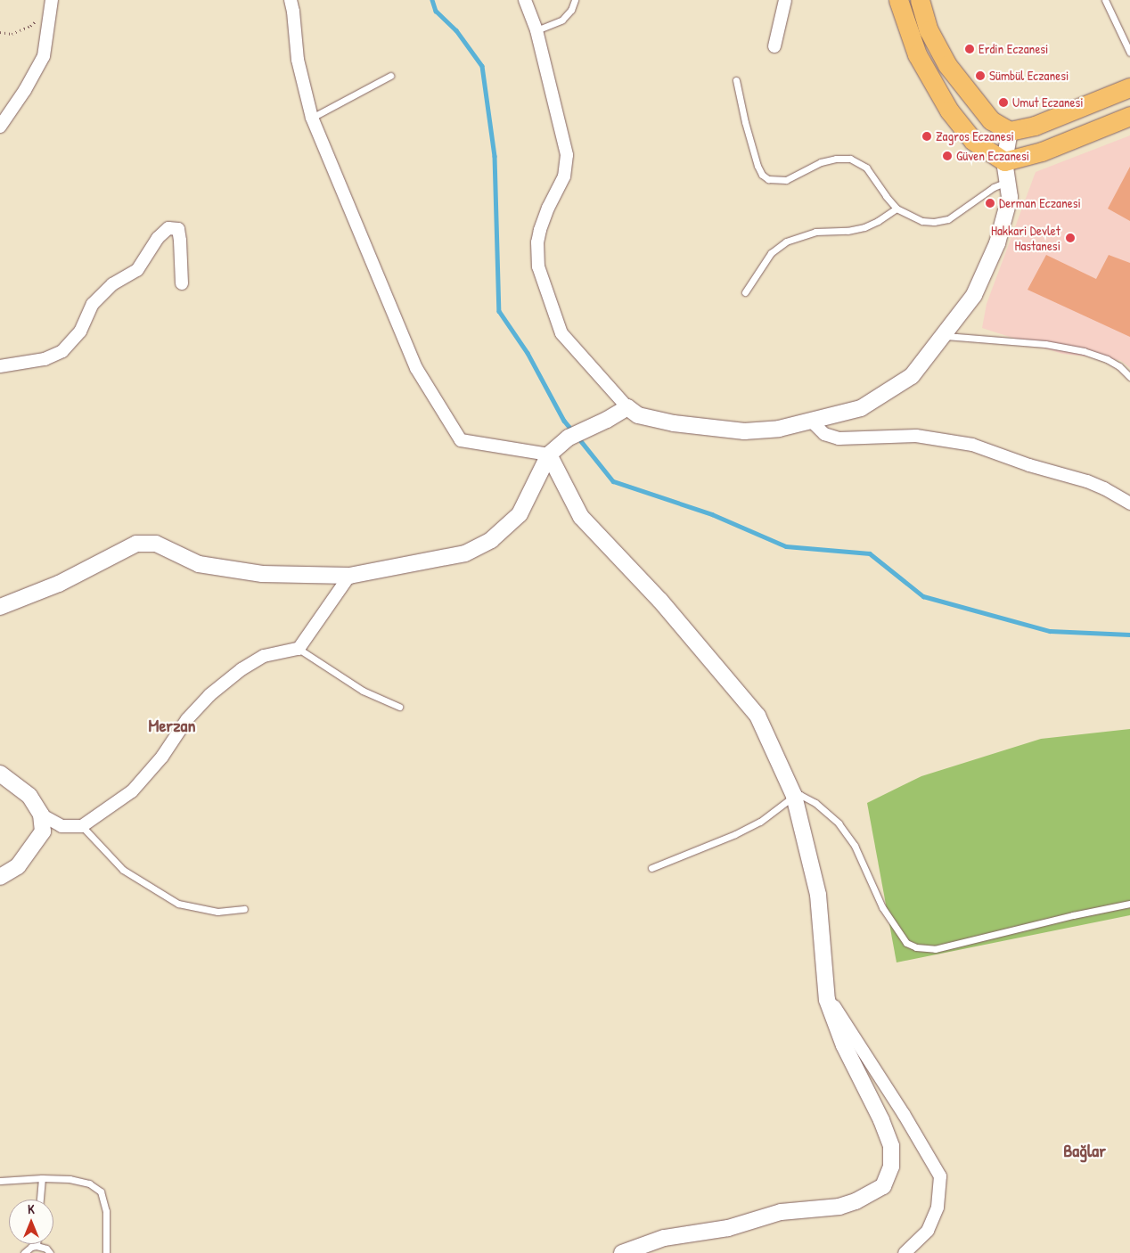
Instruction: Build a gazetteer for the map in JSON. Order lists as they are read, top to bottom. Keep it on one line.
{"districts":["Merzan","Bağlar"],"places":["Erdin Eczanesi","Sümbül Eczanesi","Umut Eczanesi","Zagros Eczanesi","Güven Eczanesi","Derman Eczanesi","Hakkari Devlet Hastanesi"],"north":"top"}
